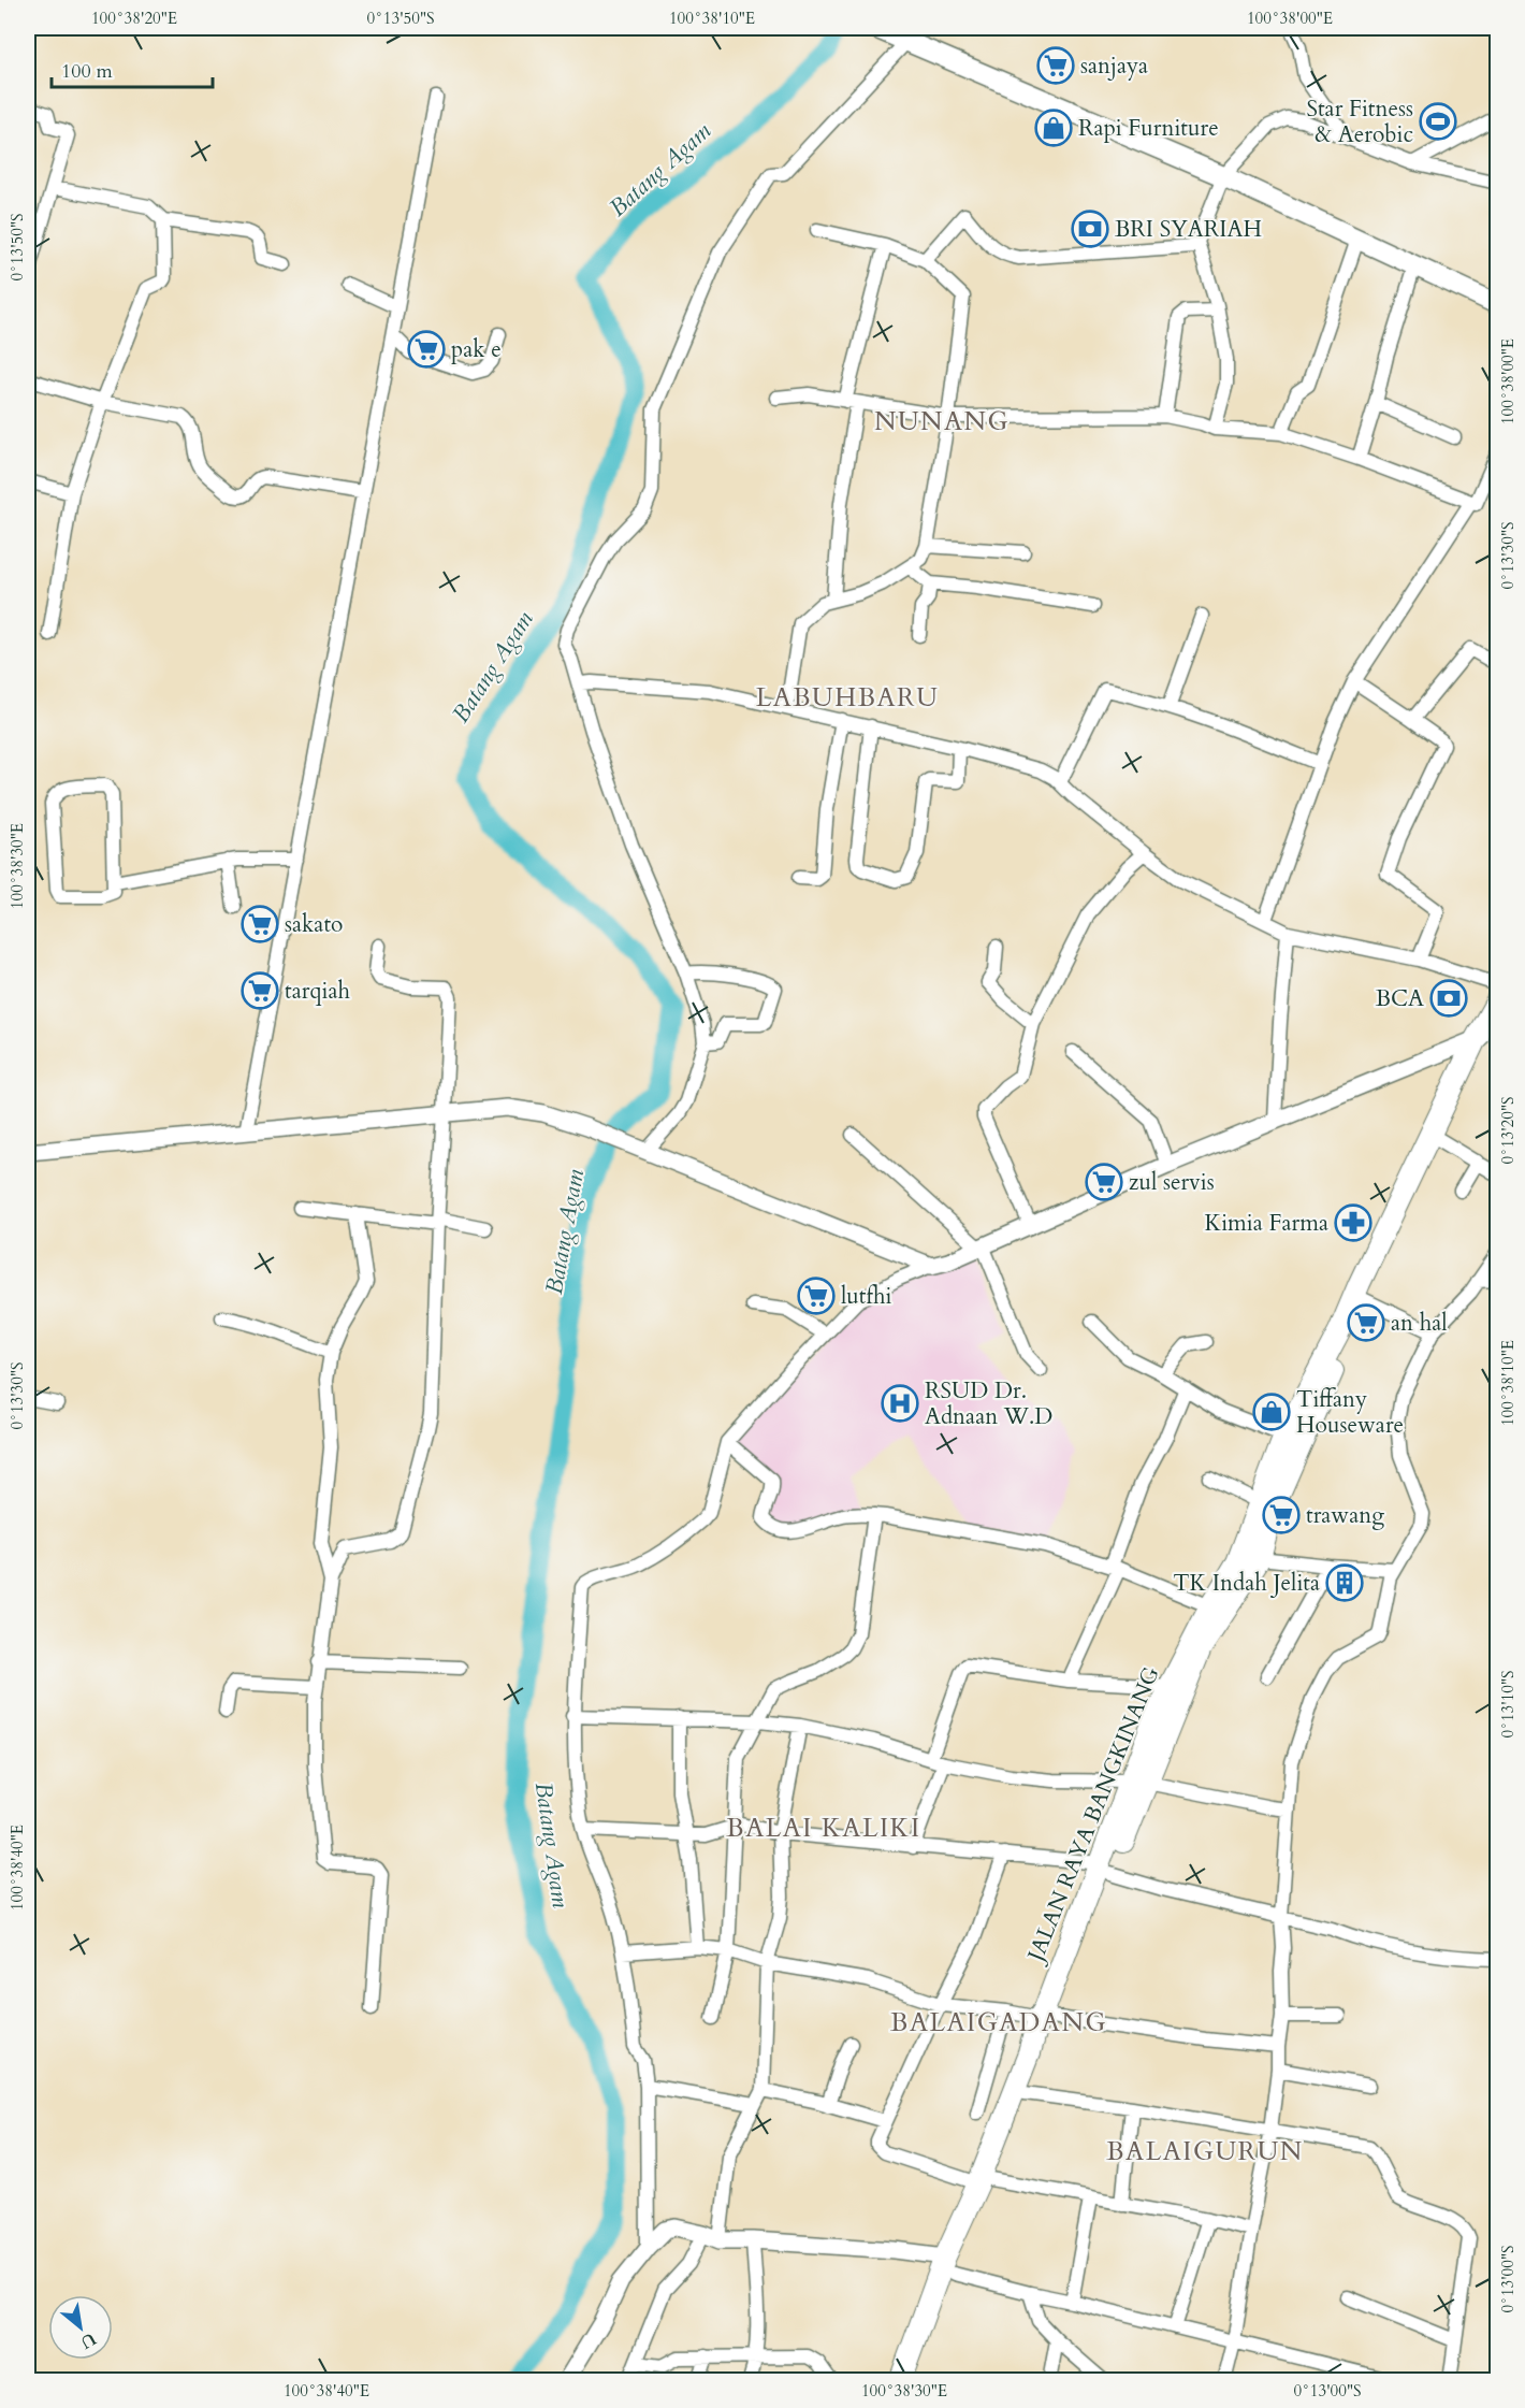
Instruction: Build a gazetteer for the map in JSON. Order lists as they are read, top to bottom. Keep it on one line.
{"streets":{"highway":["JALAN RAYA BANGKINANG"]},"districts":["NUNANG","LABUHBARU","BALAI KALIKI","BALAIGADANG","BALAIGURUN"],"water":["Batang Agam"],"places":{"supermarket":["sanjaya","pak e","sakato","tarqiah","zul servis","lutfhi","an hal","trawang"],"sports":["Star Fitness & Aerobic"],"shop":["Rapi Furniture","Tiffany Houseware"],"bank":["BRI SYARIAH","BCA"],"pharmacy":["Kimia Farma"],"hospital":["RSUD Dr. Adnaan W.D"],"building":["TK Indah Jelita"]},"scale_bar":"100 m","north":"bottom right","coordinates":["100°38'20\"E","0°13'50\"S","100°38'10\"E","100°38'00\"E","0°13'30\"S","100°38'30\"E","0°13'20\"S","0°13'10\"S","100°38'40\"E","0°13'00\"S"]}
